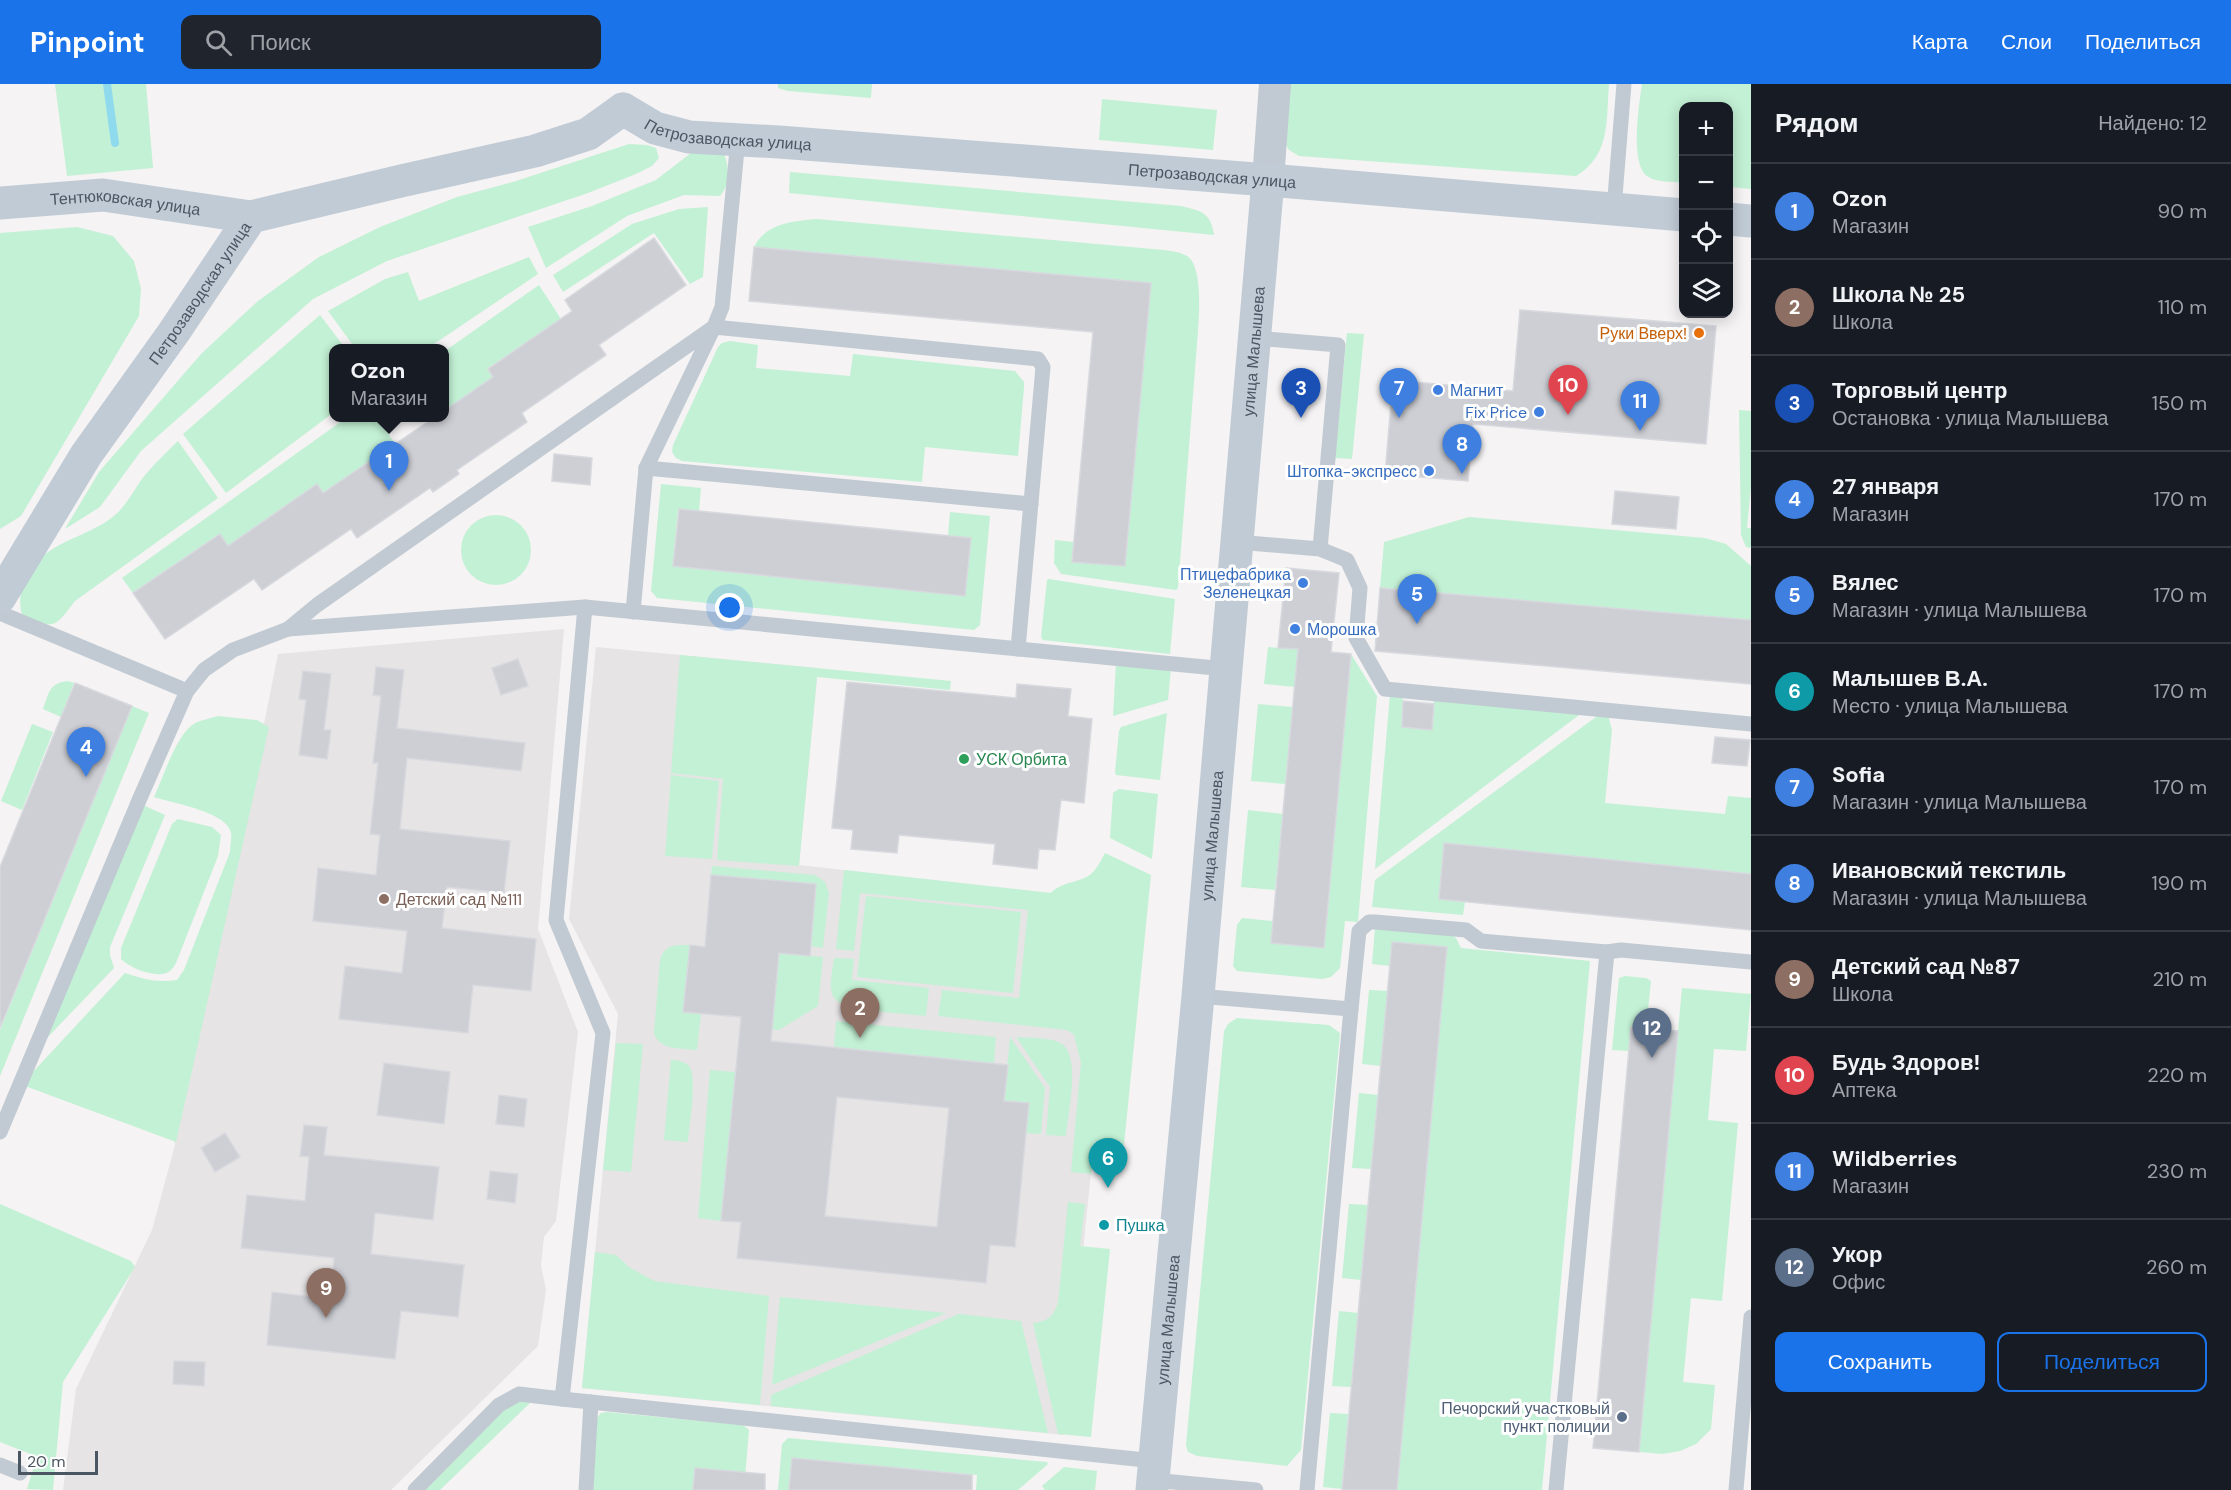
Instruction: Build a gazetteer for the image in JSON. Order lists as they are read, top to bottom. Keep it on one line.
{"streets":{"street":["Петрозаводская улица","Тентюковская улица","улица Малышева"]},"crossings":[["Петрозаводская улица","Тентюковская улица"],["Петрозаводская улица","улица Малышева"]],"places":["Руки Вверх!","Магнит","Fix Price","Штопка-экспресс","Птицефабрика Зеленецкая","Морошка","УСК Орбита","Детский сад №111","Пушка","Печорский участковый пункт полиции"],"scale_bar":"20 m","page":{"header":"Pinpoint","search":"Поиск","nav":["Карта","Слои","Поделиться"],"heading":["Рядом","Найдено: 12"],"map_buttons":["+","−"],"list":[{"mark":"1","name":"Ozon","note":"Магазин","value":"90 m"},{"mark":"2","name":"Школа № 25","note":"Школа","value":"110 m"},{"mark":"3","name":"Торговый центр","note":"Остановка · улица Малышева","value":"150 m"},{"mark":"4","name":"27 января","note":"Магазин","value":"170 m"},{"mark":"5","name":"Вялес","note":"Магазин · улица Малышева","value":"170 m"},{"mark":"6","name":"Малышев В.А.","note":"Место · улица Малышева","value":"170 m"},{"mark":"7","name":"Sofia","note":"Магазин · улица Малышева","value":"170 m"},{"mark":"8","name":"Ивановский текстиль","note":"Магазин · улица Малышева","value":"190 m"},{"mark":"9","name":"Детский сад №87","note":"Школа","value":"210 m"},{"mark":"10","name":"Будь Здоров!","note":"Аптека","value":"220 m"},{"mark":"11","name":"Wildberries","note":"Магазин","value":"230 m"},{"mark":"12","name":"Укор","note":"Офис","value":"260 m"}],"popup":["Ozon","Магазин"],"pins":["10","3","7","11","8","1","5","4","2","12","6","9"],"buttons":["Сохранить","Поделиться"],"scale":"20 m"}}
